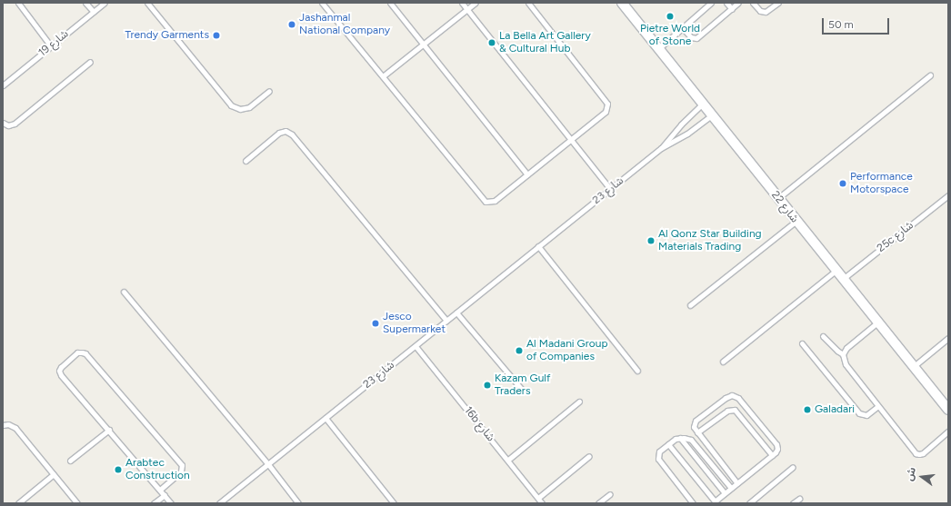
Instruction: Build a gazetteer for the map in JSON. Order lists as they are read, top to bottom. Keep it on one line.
{"streets":{"street":["شارع 22"],"lane":["شارع 19","شارع 23","25c شارع","16b شارع"]},"crossings":[["شارع 23","شارع 22"],["شارع 23","16b شارع"],["شارع 22","25c شارع"]],"places":["Pietre World of Stone","Jashanmal National Company","Trendy Garments","La Bella Art Gallery & Cultural Hub","Performance Motorspace","Al Qonz Star Building Materials Trading","Jesco Supermarket","Al Madani Group of Companies","Kazam Gulf Traders","Galadari","Arabtec Construction"],"scale_bar":"50 m","north":"left"}
